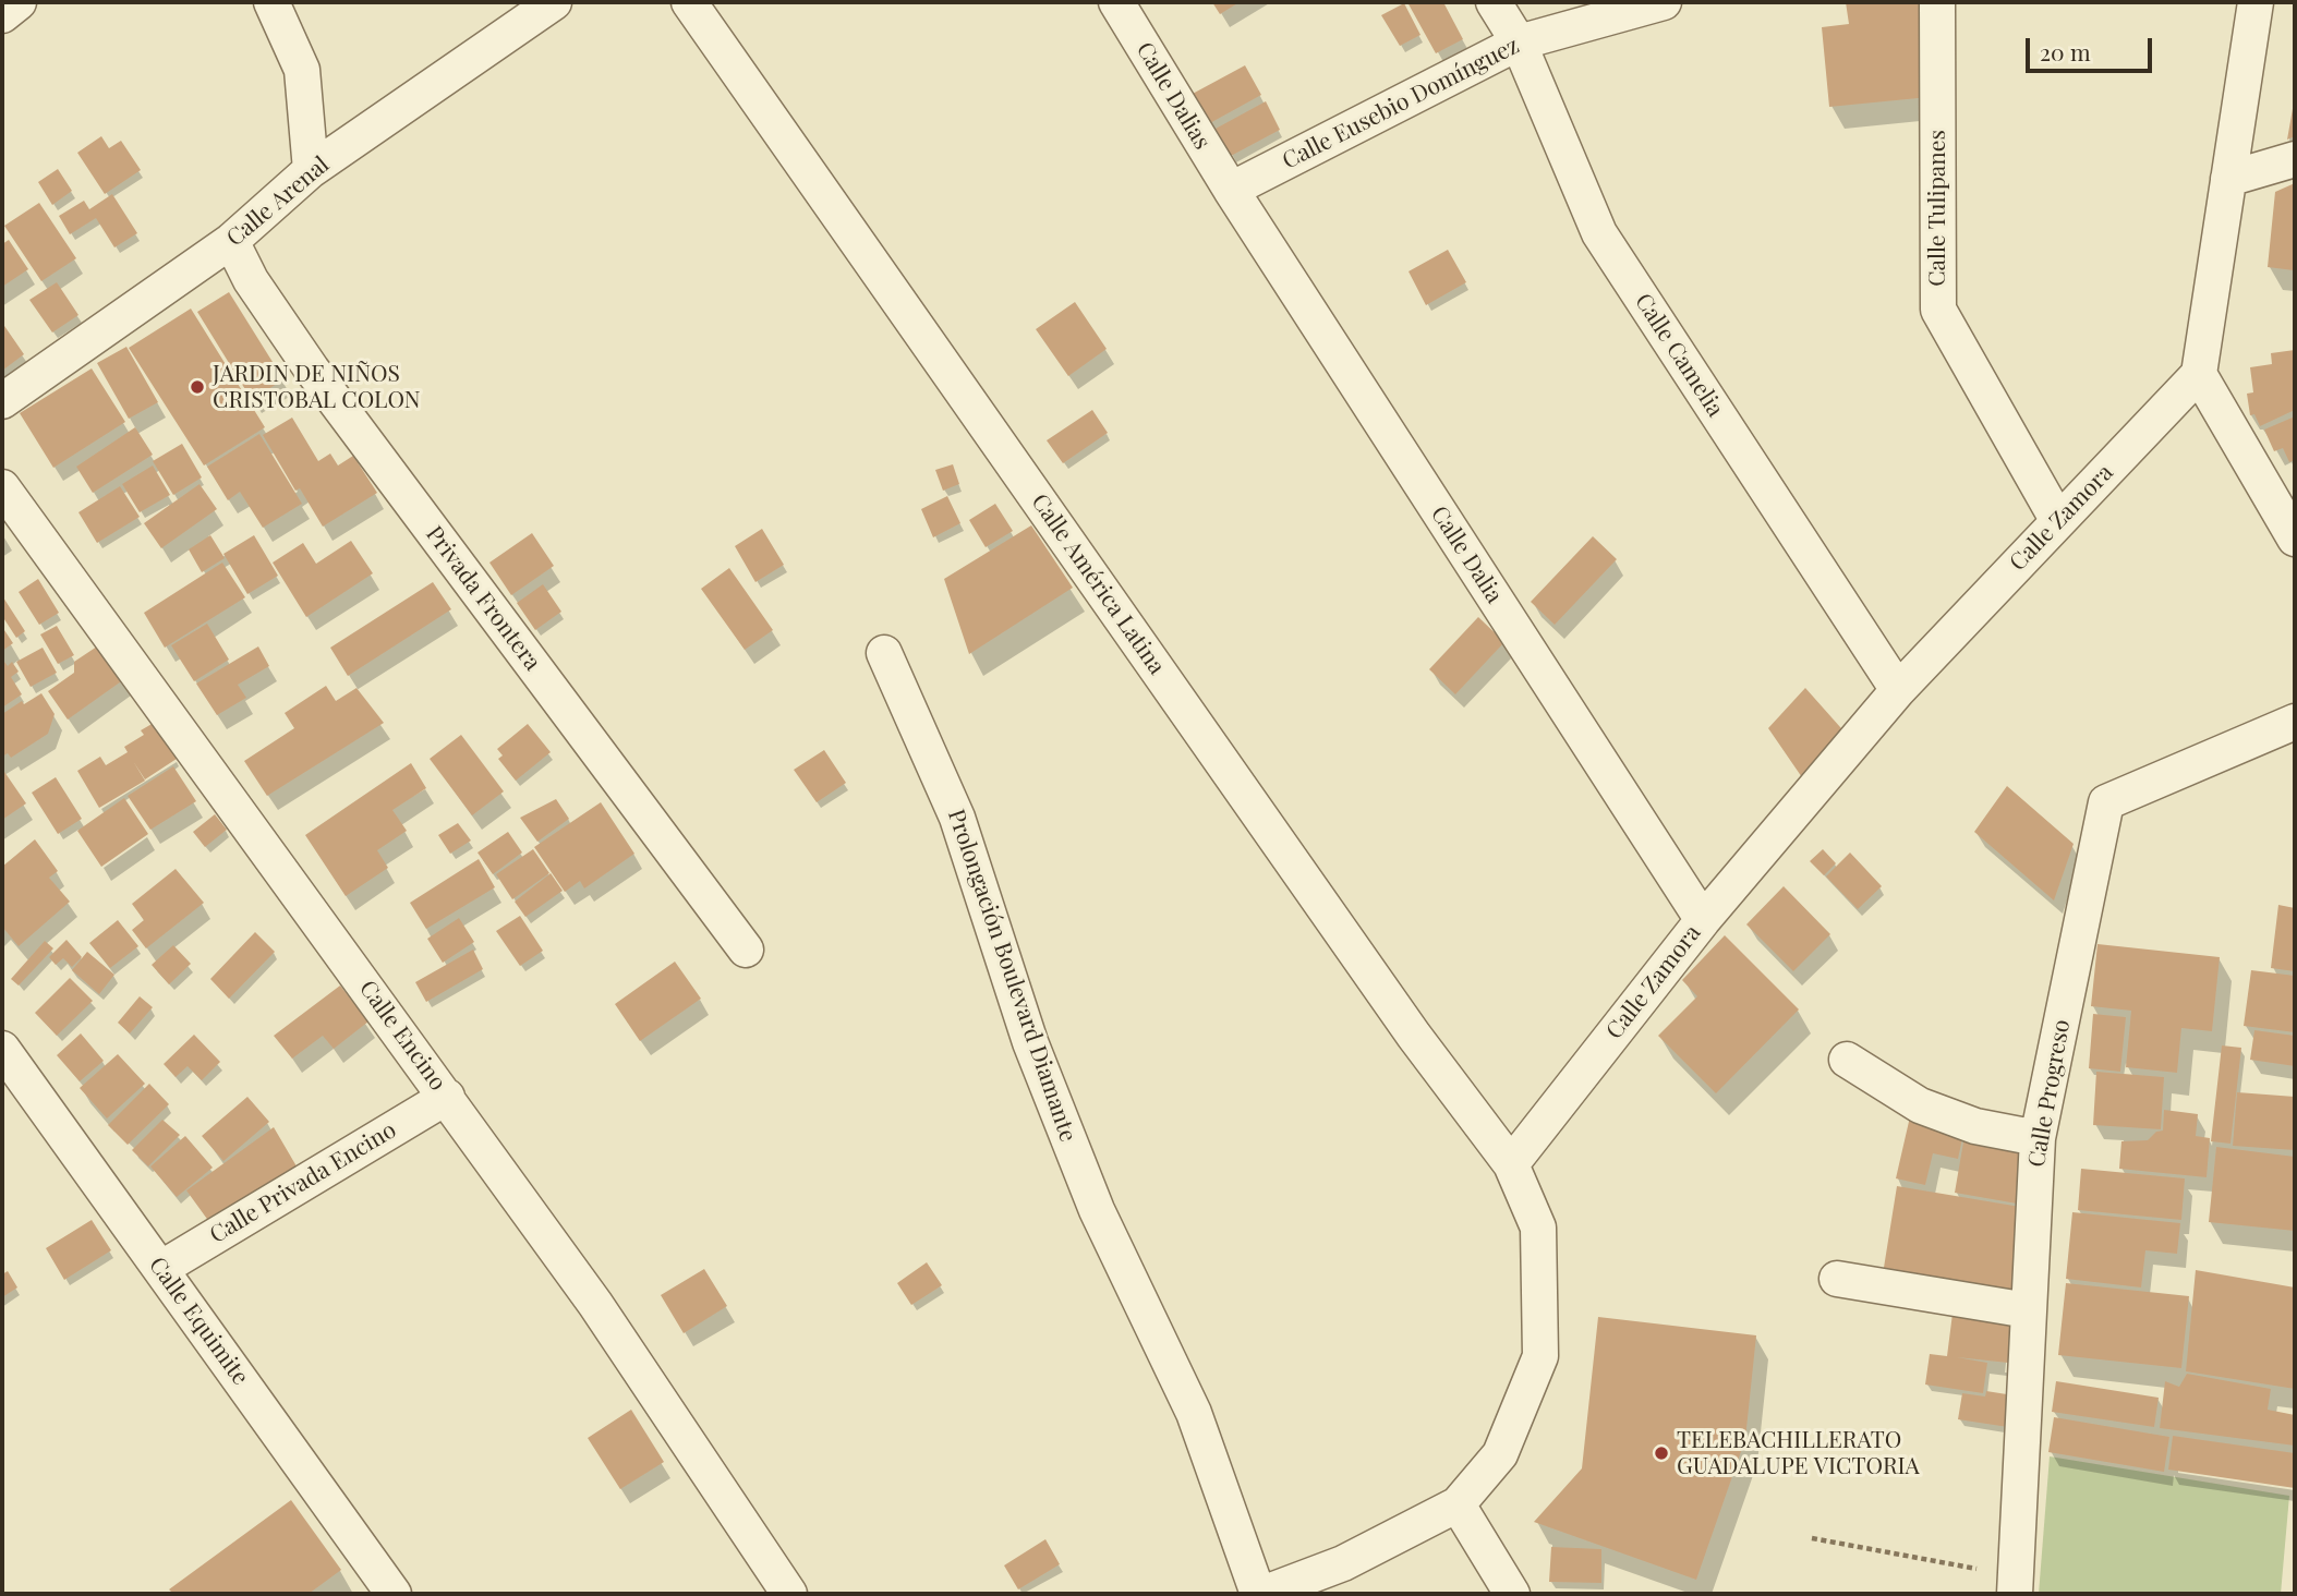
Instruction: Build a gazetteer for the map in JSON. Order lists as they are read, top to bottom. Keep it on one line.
{"streets":{"street":["Calle Dalias","Calle Eusebio Domínguez","Calle Arenal","Calle Tulipanes","Calle Camelia","Calle Zamora","Calle Dalia","Calle América Latina","Privada Frontera","Prolongación Boulevard Diamante","Calle Encino","Calle Progreso","Calle Privada Encino","Calle Equimite"]},"crossings":[["Calle Dalias","Calle Eusebio Domínguez"],["Calle Dalias","Calle Dalia"],["Calle Eusebio Domínguez","Calle Camelia"],["Calle Eusebio Domínguez","Calle Dalia"],["Calle Arenal","Privada Frontera"],["Calle Tulipanes","Calle Zamora"],["Calle Camelia","Calle Zamora"],["Calle Zamora","Calle Dalia"],["Calle Zamora","Calle América Latina"],["Calle Encino","Calle Privada Encino"],["Calle Privada Encino","Calle Equimite"]],"places":["JARDIN DE NIÑOS CRISTOBAL COLON","TELEBACHILLERATO GUADALUPE VICTORIA"],"scale_bar":"20 m"}
